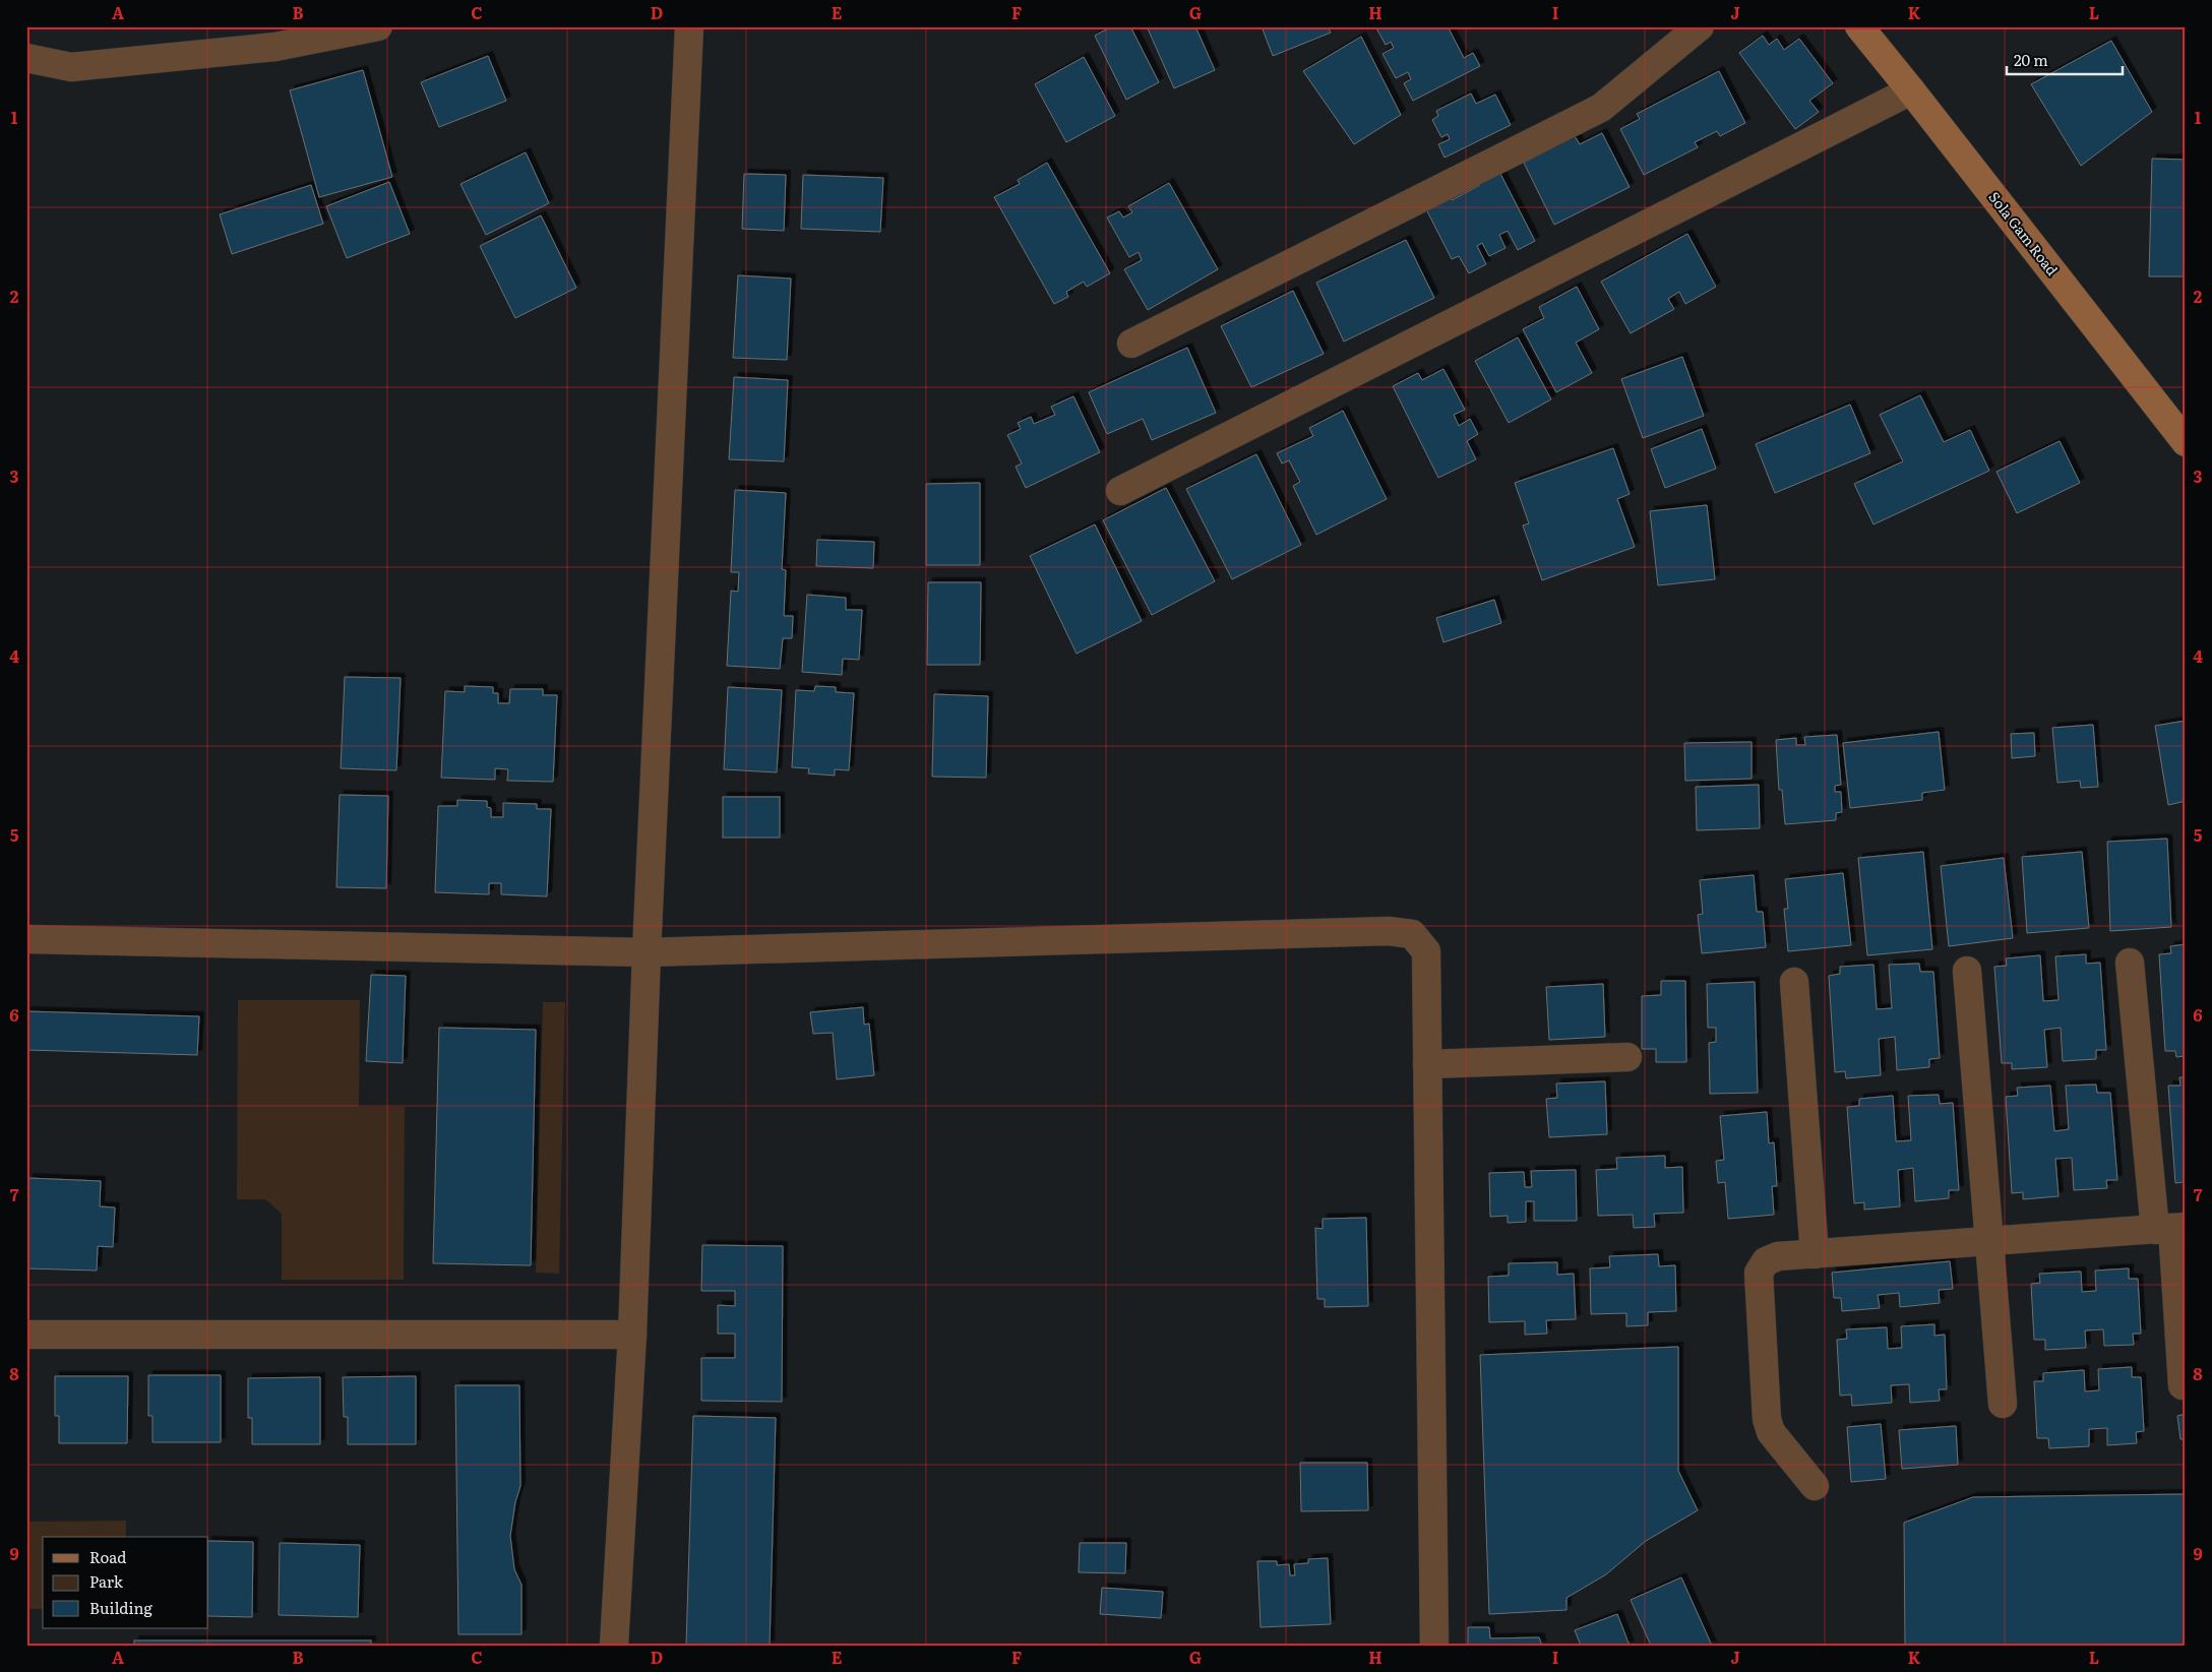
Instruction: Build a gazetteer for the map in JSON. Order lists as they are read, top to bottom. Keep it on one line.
{"streets":{"street":["Sola Gam Road"]},"legend":["Road","Park","Building"],"scale_bar":"20 m","grid":{"columns":["A","B","C","D","E","F","G","H","I","J","K","L"],"rows":["1","2","3","4","5","6","7","8","9"]}}
